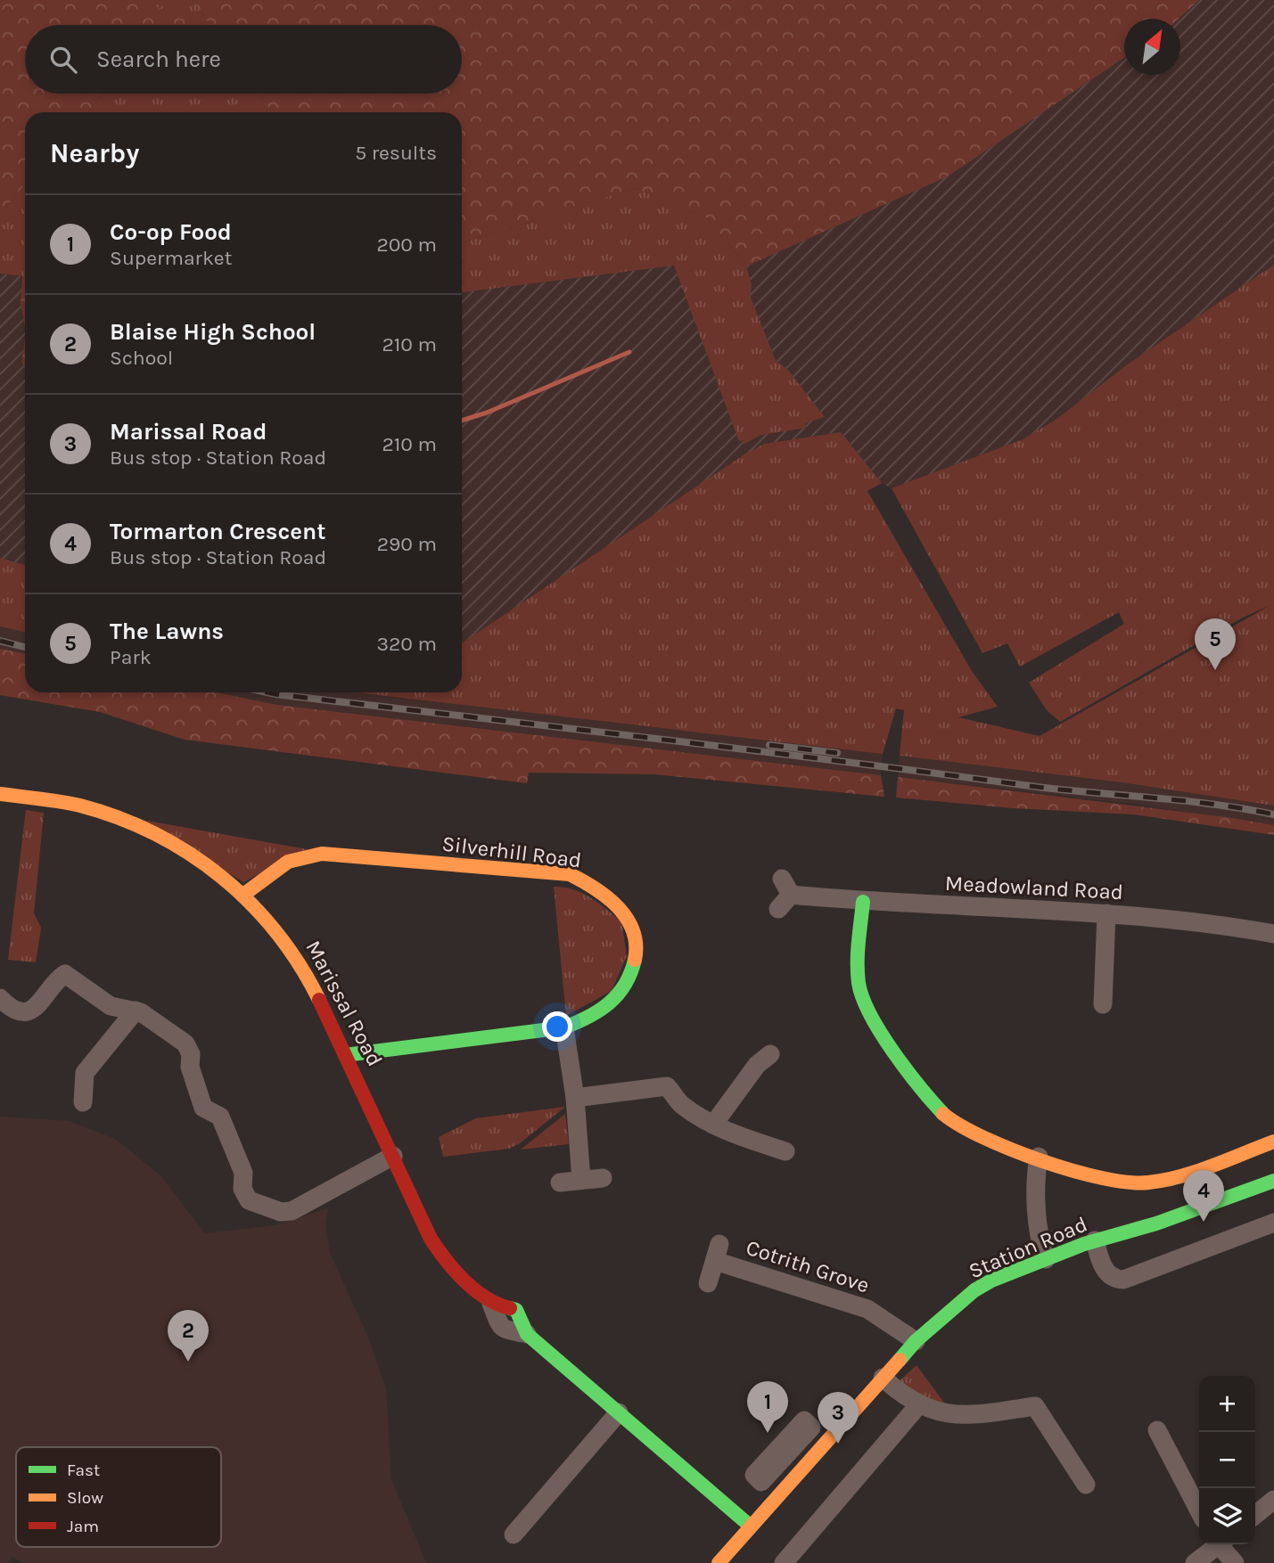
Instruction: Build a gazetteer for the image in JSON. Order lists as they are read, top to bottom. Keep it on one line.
{"streets":{"street":["Silverhill Road","Meadowland Road","Marissal Road","Station Road","Cotrith Grove"]},"crossings":[["Silverhill Road","Marissal Road"],["Marissal Road","Station Road"],["Station Road","Cotrith Grove"]],"legend":["Fast","Slow","Jam"],"north":"top right","page":{"search":"Search here","heading":["Nearby","5 results"],"list":[{"mark":"1","name":"Co-op Food","note":"Supermarket","value":"200 m"},{"mark":"2","name":"Blaise High School","note":"School","value":"210 m"},{"mark":"3","name":"Marissal Road","note":"Bus stop · Station Road","value":"210 m"},{"mark":"4","name":"Tormarton Crescent","note":"Bus stop · Station Road","value":"290 m"},{"mark":"5","name":"The Lawns","note":"Park","value":"320 m"}],"pins":["5","4","2","1","3"],"map_buttons":["+","−"]}}
